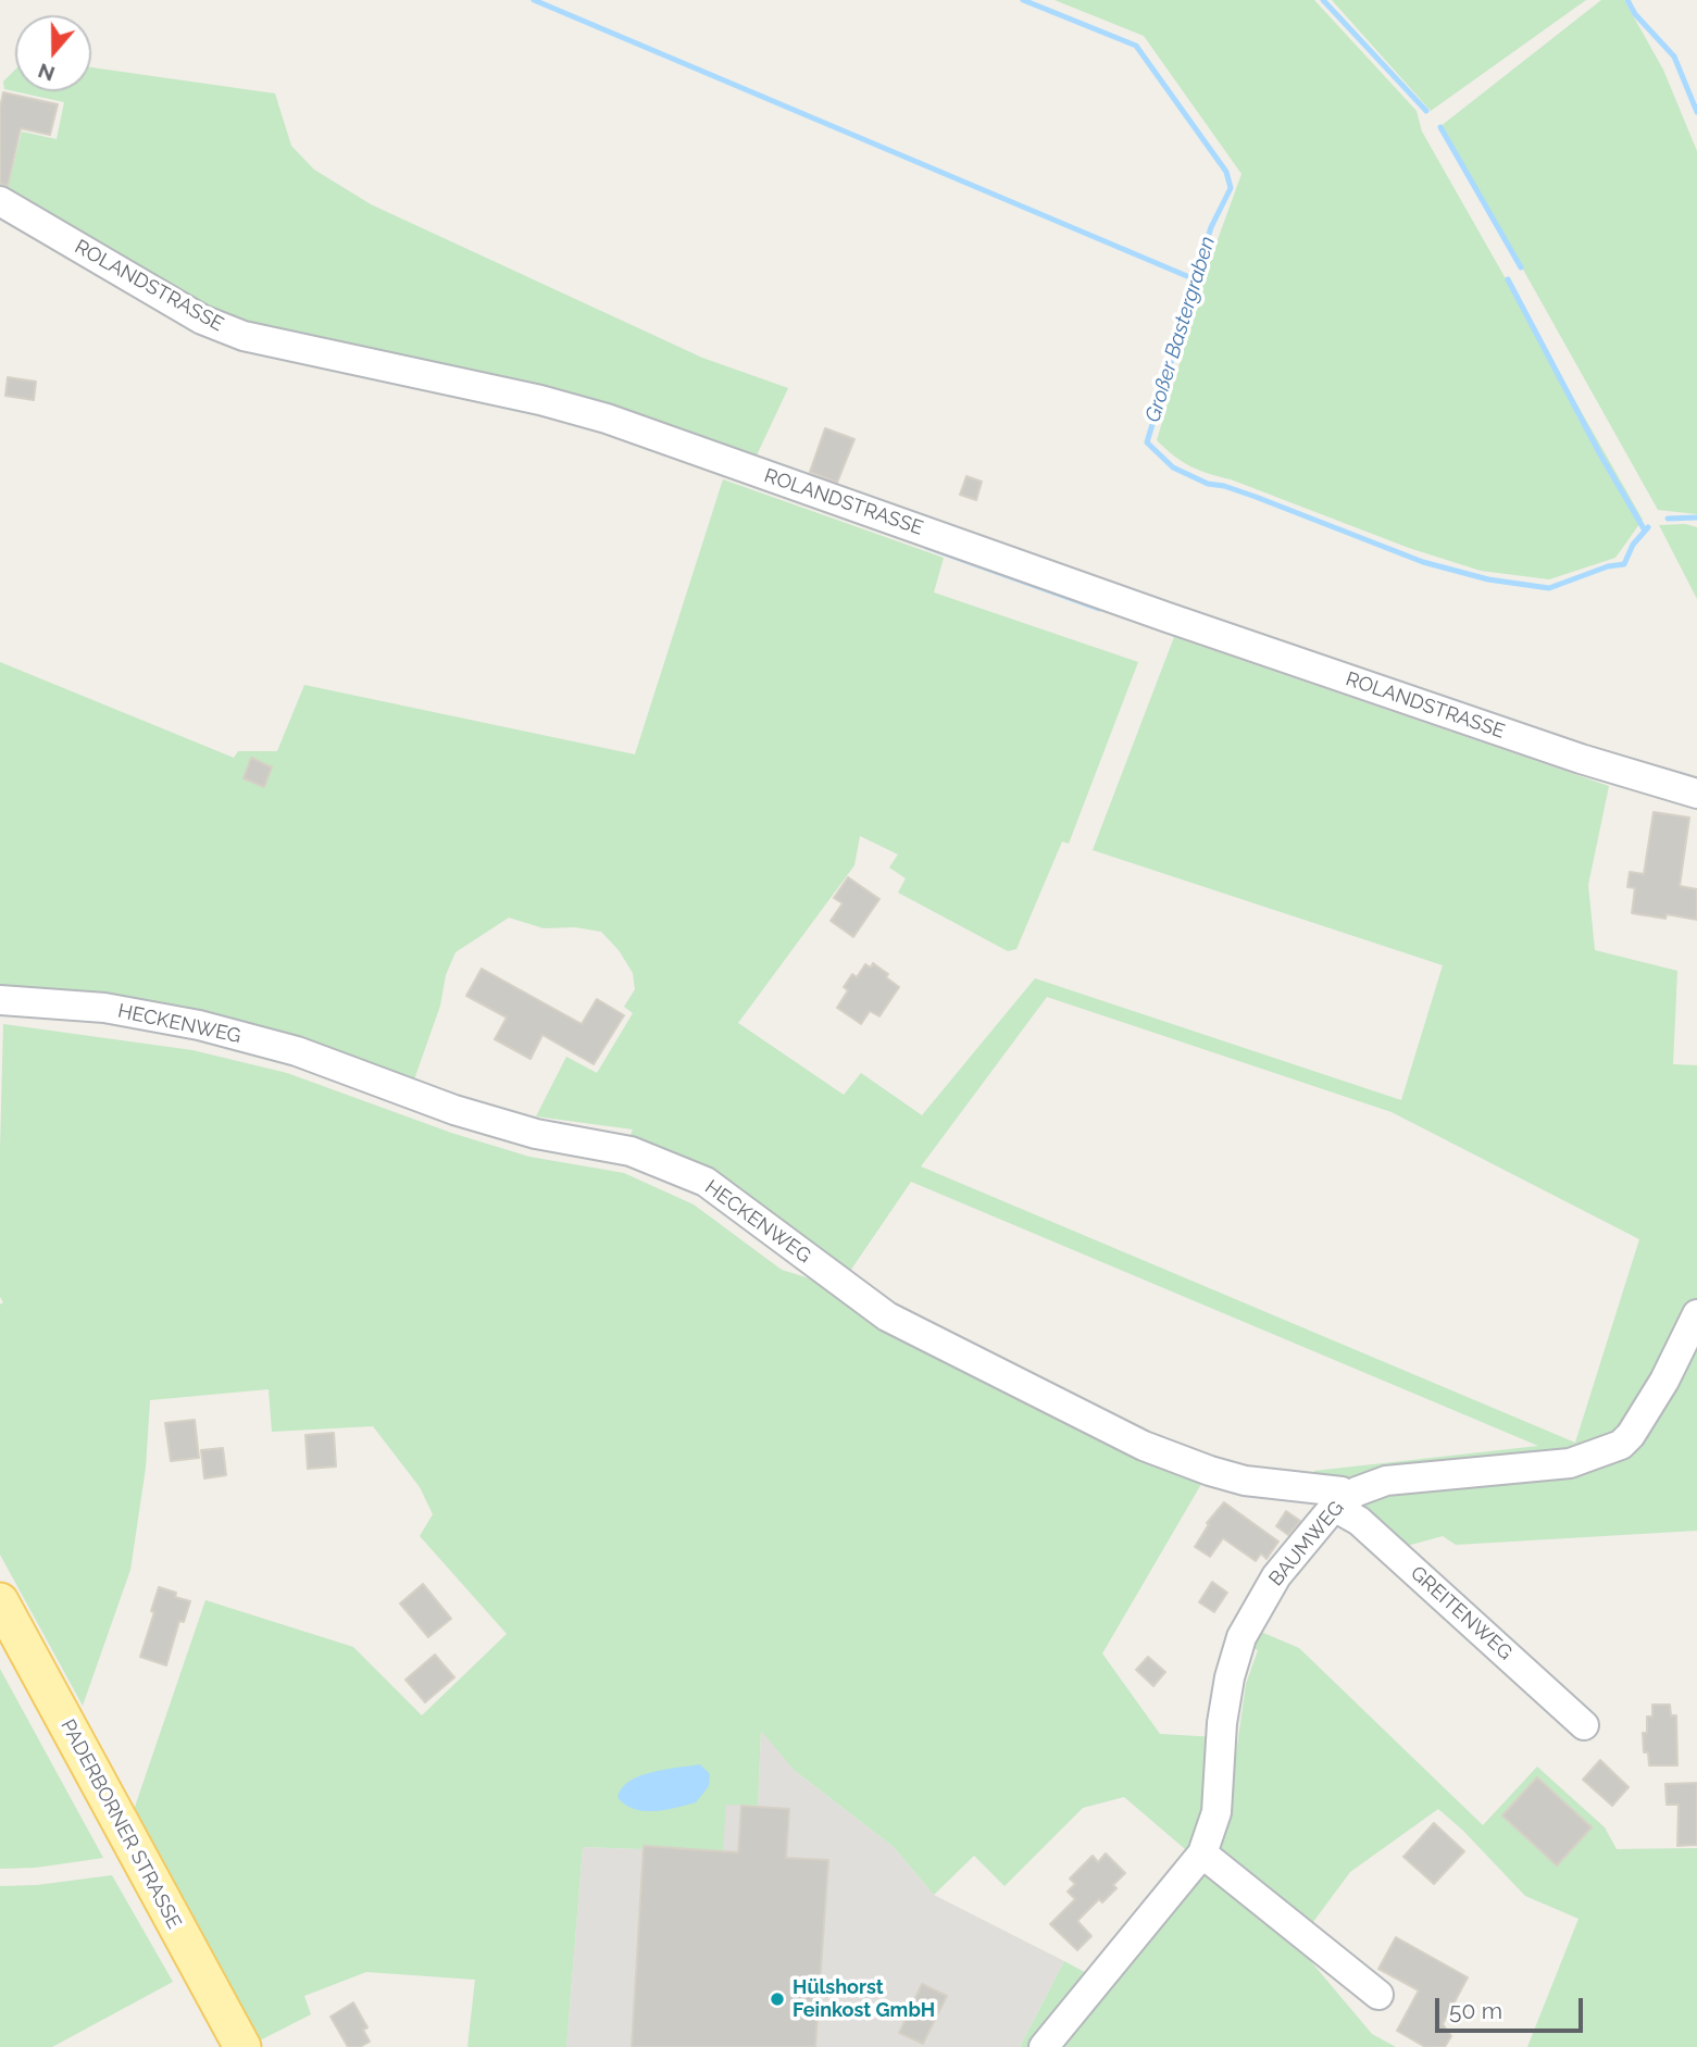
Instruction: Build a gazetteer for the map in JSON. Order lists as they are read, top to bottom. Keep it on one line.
{"streets":{"main road":["PADERBORNER STRASSE"],"street":["ROLANDSTRASSE","HECKENWEG","BAUMWEG","GREITENWEG"]},"crossings":[["HECKENWEG","BAUMWEG"],["HECKENWEG","GREITENWEG"],["BAUMWEG","GREITENWEG"]],"water":["Großer Bastergraben"],"places":["Hülshorst Feinkost GmbH"],"scale_bar":"50 m","north":"bottom"}
